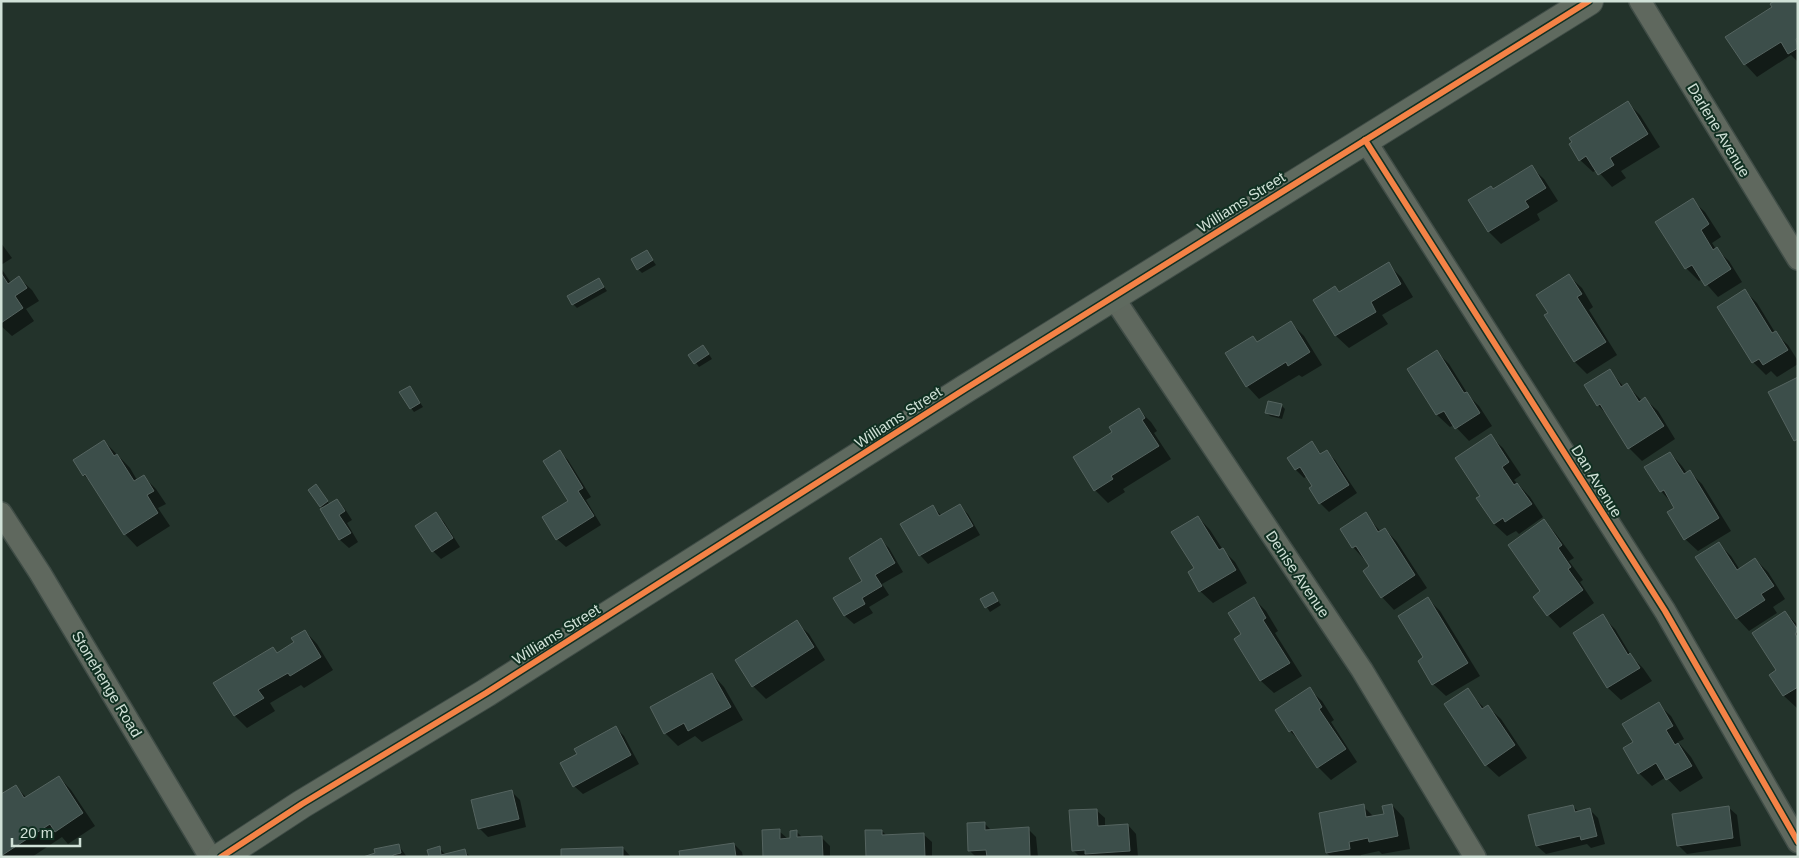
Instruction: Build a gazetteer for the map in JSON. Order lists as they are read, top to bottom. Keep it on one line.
{"streets":{"street":["Darlene Avenue","Williams Street","Dan Avenue","Denise Avenue","Stonehenge Road"]},"crossings":[["Williams Street","Dan Avenue"],["Williams Street","Denise Avenue"]],"scale_bar":"20 m"}
